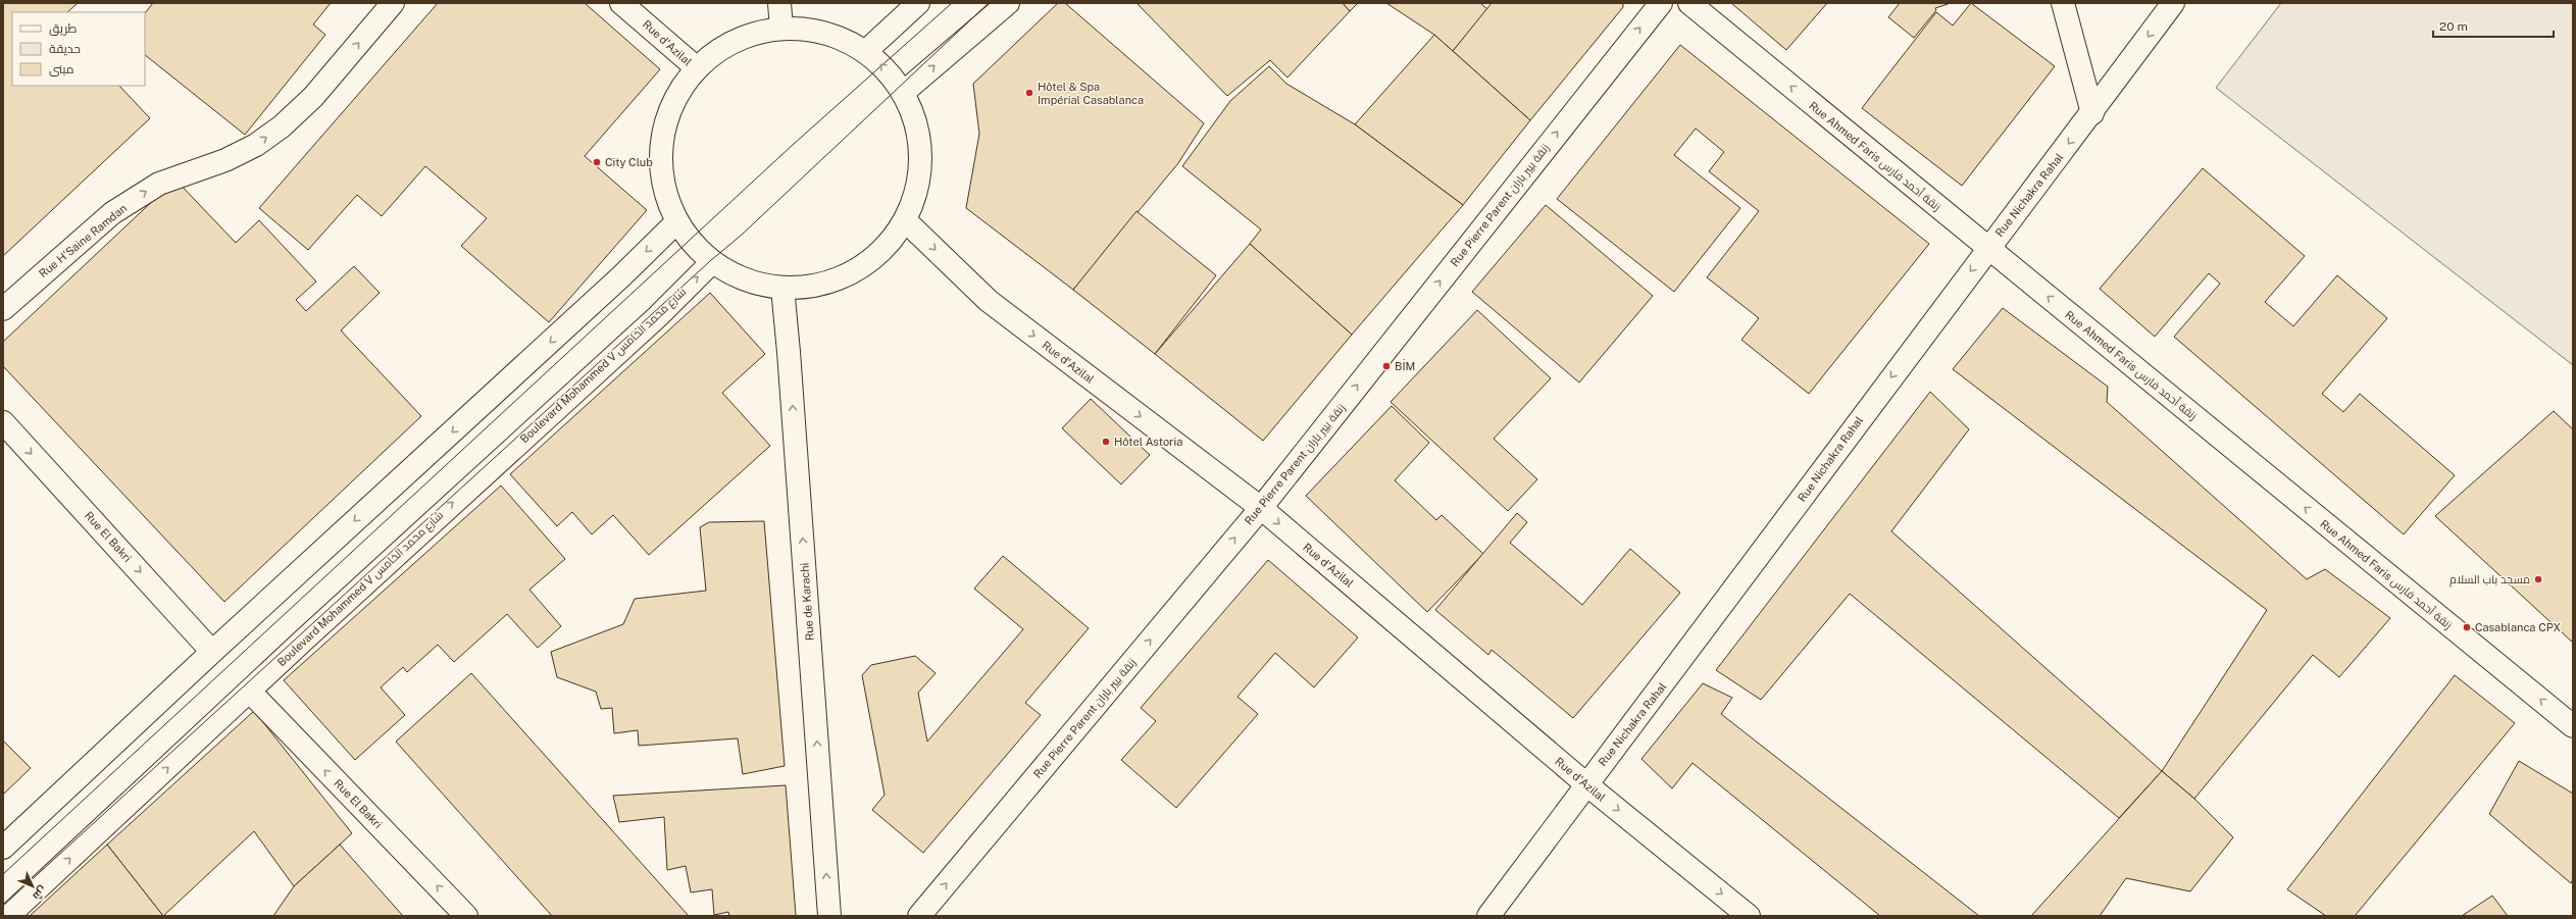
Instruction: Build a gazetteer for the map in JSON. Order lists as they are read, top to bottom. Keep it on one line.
{"streets":{"street":["Rue d'Azilal","Rue Ahmed Faris زنقة أحمد فارس","Rue Nichakra Rahal","Rue Pierre Parent زنقة بيير باران","Rue H'Saine Ramdan","Boulevard Mohammed V شارع محمد الخامس","Rue El Bakri","Rue de Karachi"]},"crossings":[["Rue d'Azilal","Rue Nichakra Rahal"],["Rue d'Azilal","Rue Pierre Parent زنقة بيير باران"],["Rue Ahmed Faris زنقة أحمد فارس","Rue Nichakra Rahal"],["Boulevard Mohammed V شارع محمد الخامس","Rue El Bakri"]],"one_way":["Rue d'Azilal","Rue Ahmed Faris زنقة أحمد فارس","Rue Nichakra Rahal","Rue Pierre Parent زنقة بيير باران","Rue H'Saine Ramdan","Rue de Karachi"],"places":["Hôtel & Spa Impérial Casablanca","City Club","BİM","Hôtel Astoria","مسجد باب السلام","Casablanca CPX"],"legend":["طريق","حديقة","مبنى"],"scale_bar":"20 m","north":"bottom right"}
